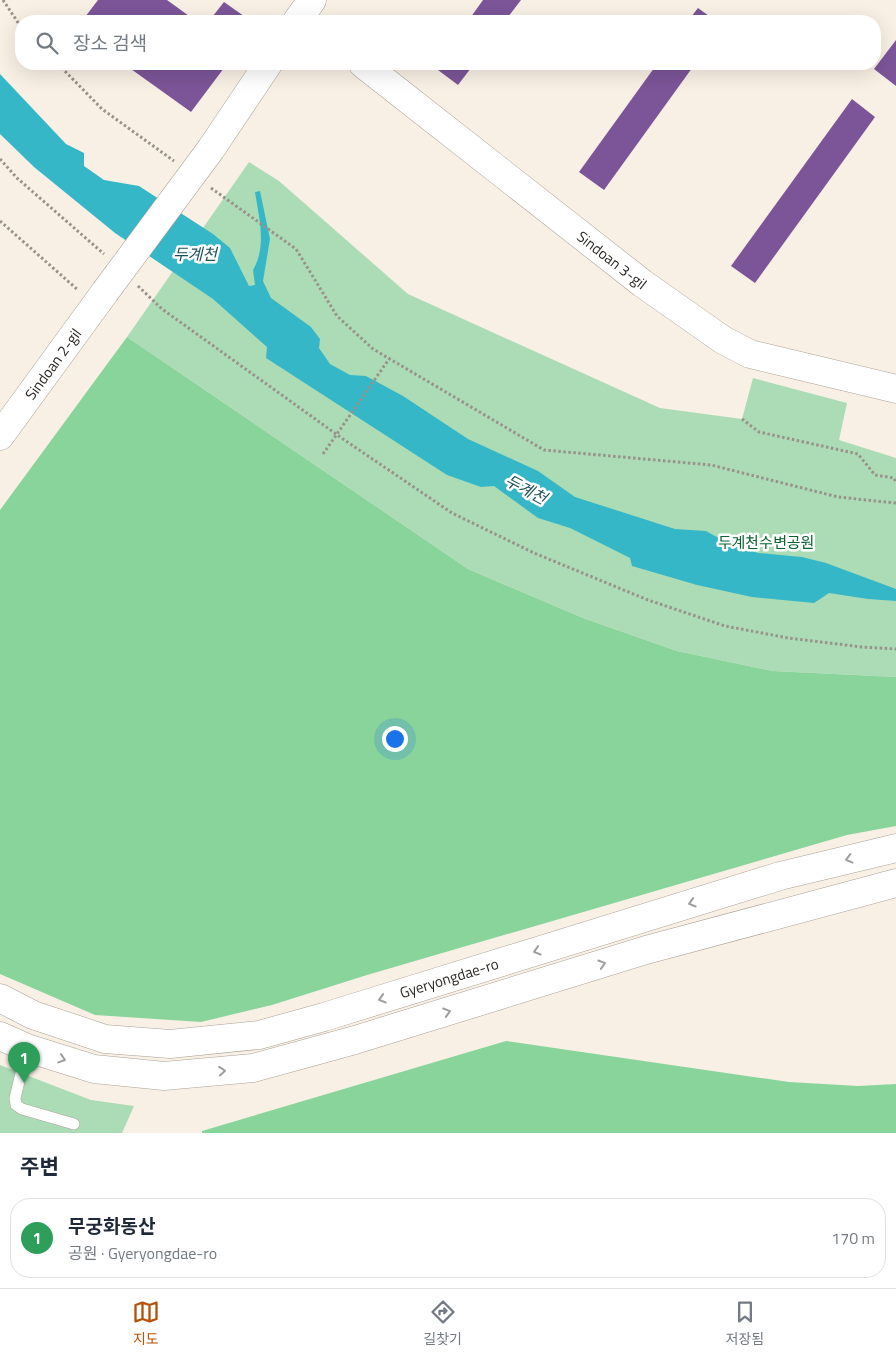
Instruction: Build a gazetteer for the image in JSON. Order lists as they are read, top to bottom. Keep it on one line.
{"streets":{"street":["Sindoan 3-gil","Sindoan 2-gil","Gyeryongdae-ro"]},"water":["두계천"],"parks":["두계천수변공원"],"page":{"search":"장소 검색","pins":"1","heading":"주변","list":[{"mark":"1","name":"무궁화동산","note":"공원 · Gyeryongdae-ro","value":"170 m"}],"nav":["지도","길찾기","저장됨"]}}
